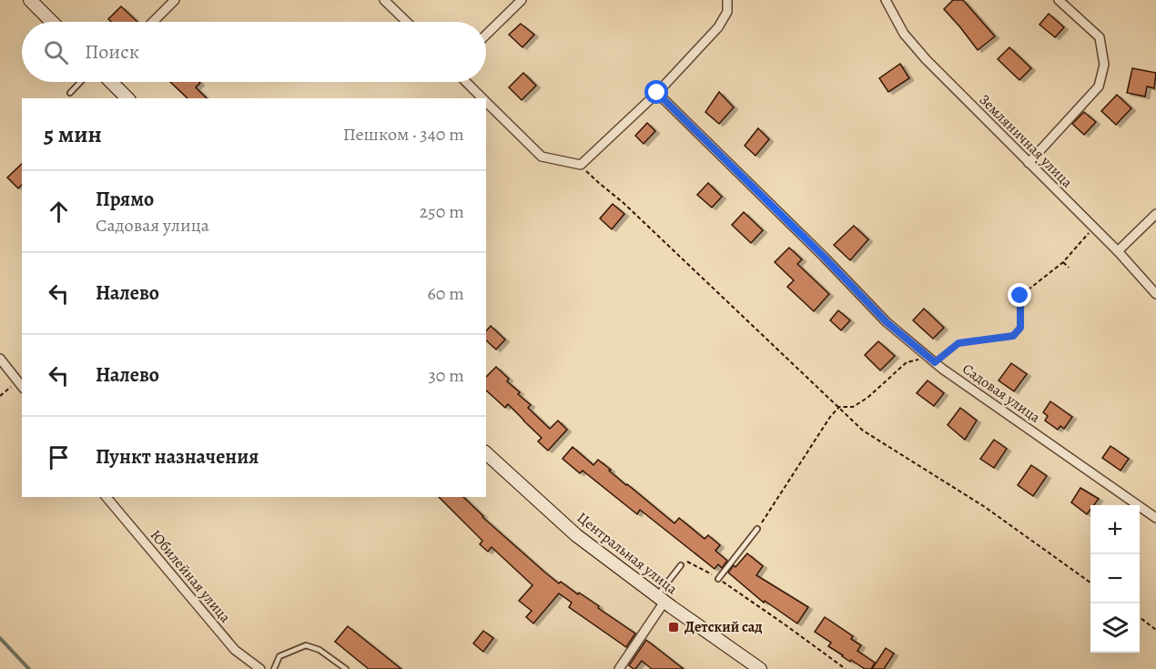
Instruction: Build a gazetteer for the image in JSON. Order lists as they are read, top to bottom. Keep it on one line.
{"streets":{"street":["Земляничная улица","Садовая улица","Центральная улица","Юбилейная улица"]},"places":{"transit":["Детский сад"]},"page":{"search":"Поиск","heading":["5 мин","Пешком · 340 m"],"list":[["Прямо","Садовая улица","250 m"],["Налево","60 m"],["Налево","30 m"],"Пункт назначения"],"map_buttons":["+","−"]}}
